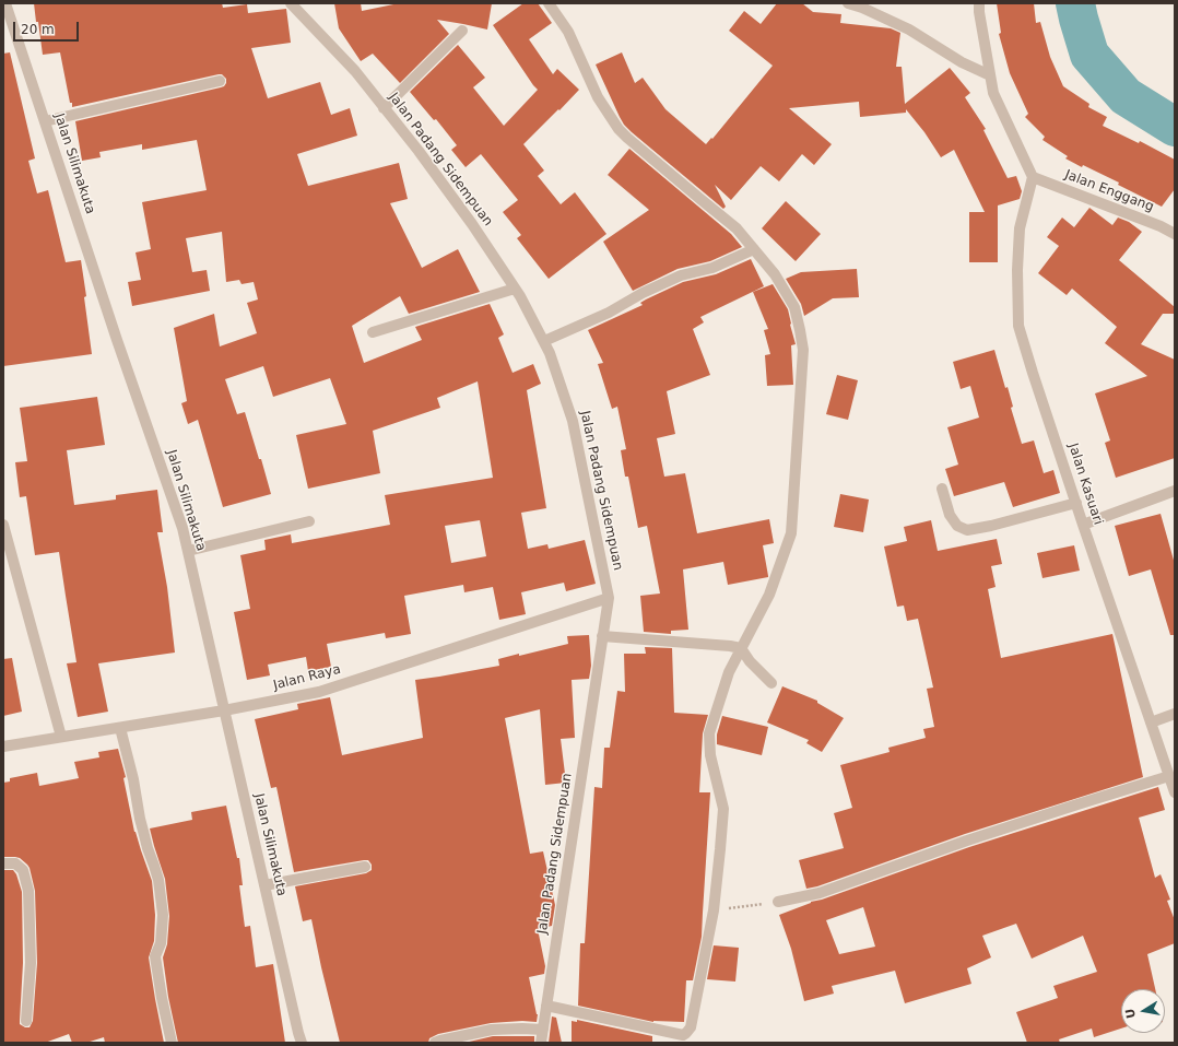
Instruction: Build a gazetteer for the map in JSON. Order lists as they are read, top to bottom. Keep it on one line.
{"streets":{"street":["Jalan Padang Sidempuan","Jalan Silimakuta","Jalan Enggang","Jalan Kasuari","Jalan Raya"]},"crossings":[["Jalan Padang Sidempuan","Jalan Raya"],["Jalan Silimakuta","Jalan Raya"],["Jalan Enggang","Jalan Kasuari"]],"scale_bar":"20 m","north":"left"}
